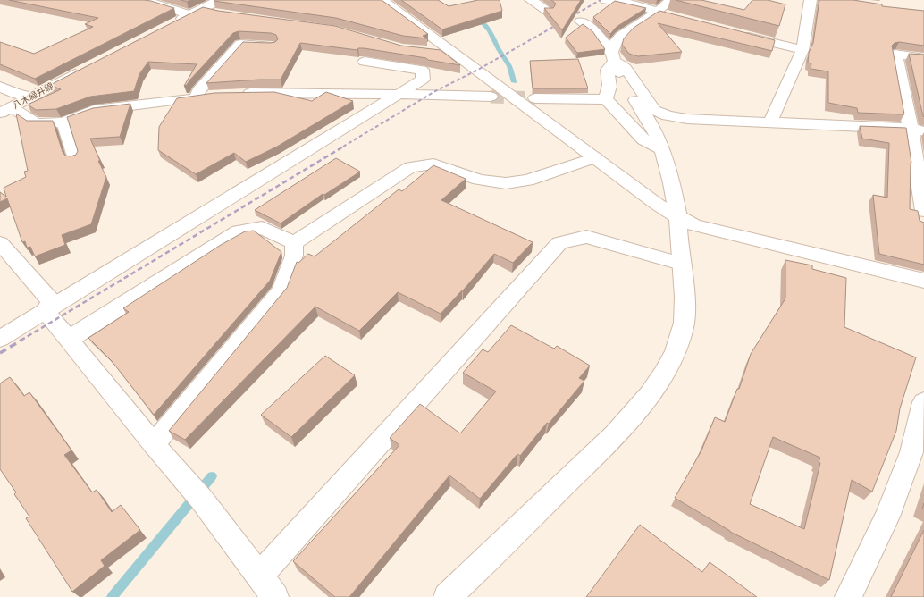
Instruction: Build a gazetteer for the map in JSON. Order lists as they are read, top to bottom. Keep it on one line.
{"streets":{"street":["八木緑井線"]}}
